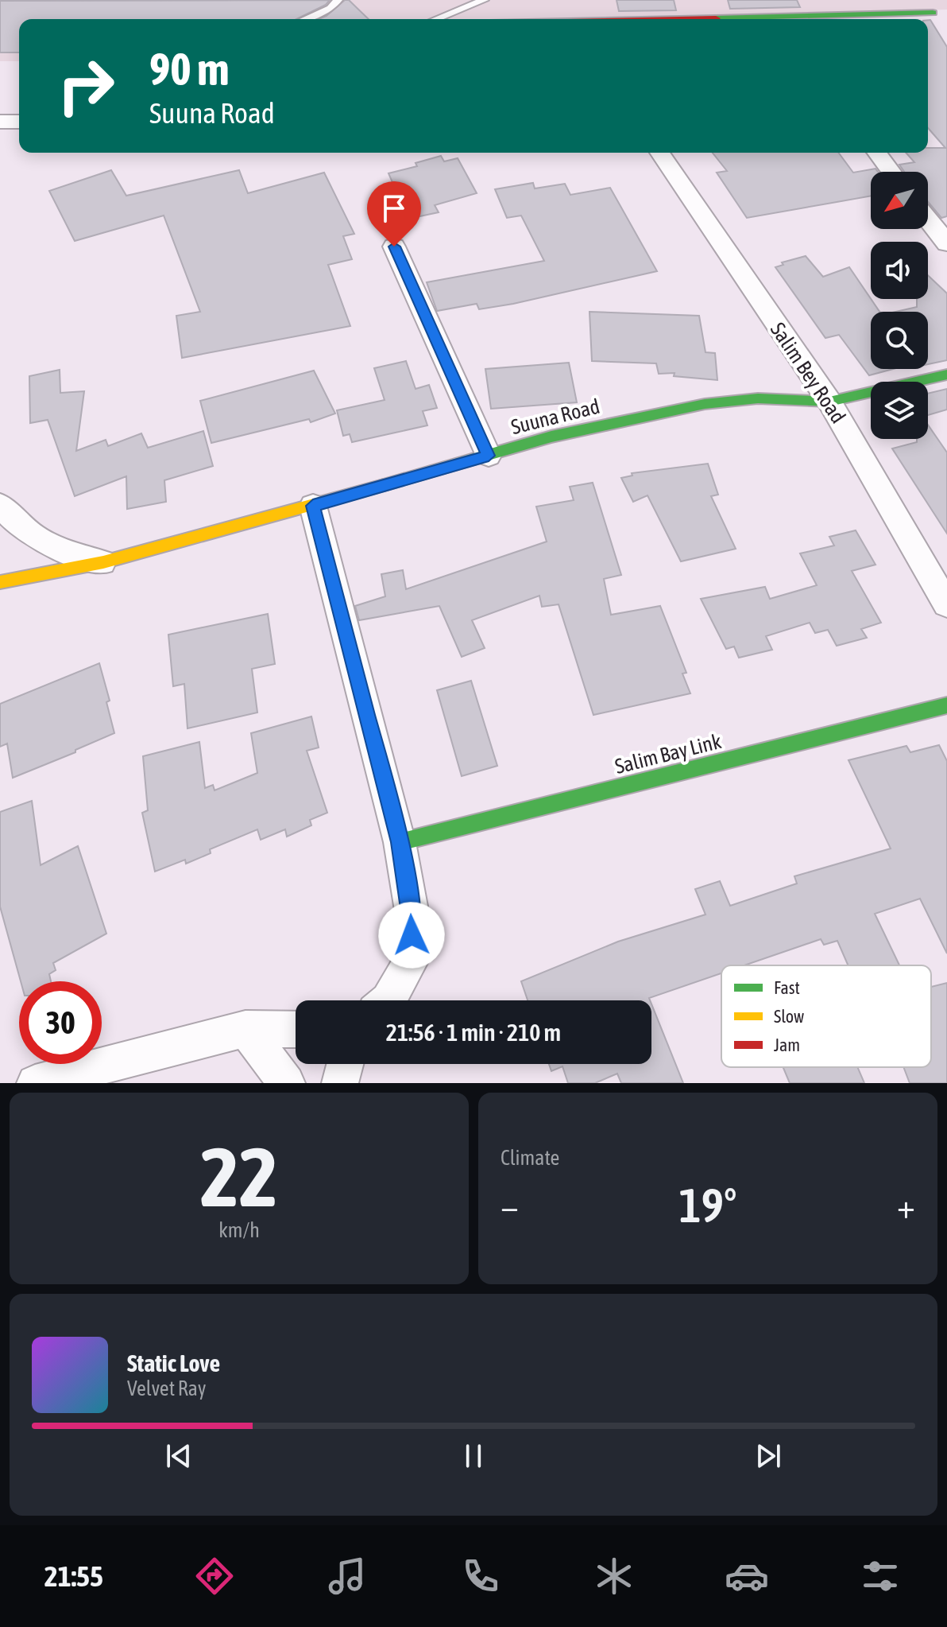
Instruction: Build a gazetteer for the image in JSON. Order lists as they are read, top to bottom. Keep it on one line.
{"streets":{"street":["Salim Bey Road","Suuna Road","Salim Bay Link"]},"crossings":[["Salim Bey Road","Suuna Road"]],"legend":["Fast","Slow","Jam"],"north":"bottom left","page":{"turn":["90 m","Suuna Road"],"limit":"30","trip":"21:56 · 1 min · 210 m","tile":[["22","km/h"],"Climate"],"heat":["−","19°","+"],"song":["Static Love","Velvet Ray"],"tabs":"21:55"}}
